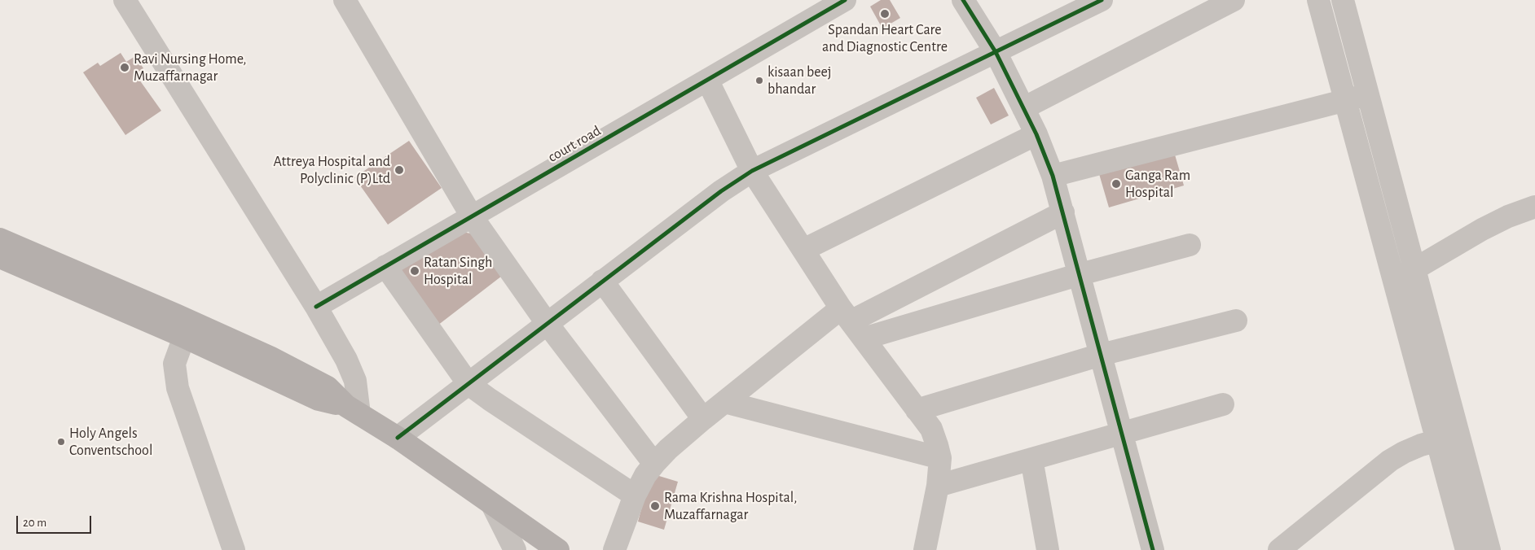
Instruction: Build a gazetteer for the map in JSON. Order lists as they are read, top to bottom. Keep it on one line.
{"streets":{"street":["court road"]},"places":["Spandan Heart Care and Diagnostic Centre","Ravi Nursing Home, Muzaffarnagar","kisaan beej bhandar","Attreya Hospital and Polyclinic (P)Ltd","Ganga Ram Hospital","Ratan Singh Hospital","Holy Angels Conventschool","Rama Krishna Hospital, Muzaffarnagar"],"scale_bar":"20 m"}
